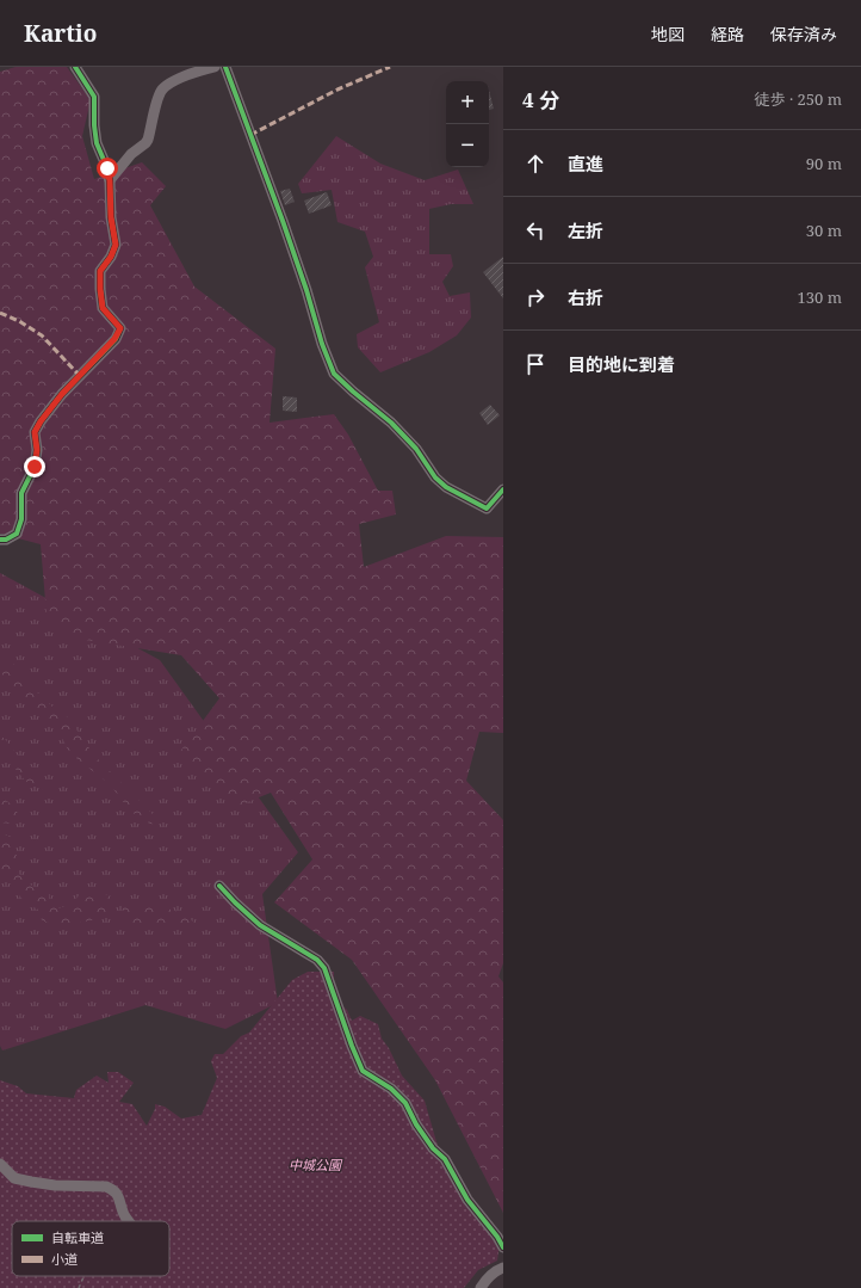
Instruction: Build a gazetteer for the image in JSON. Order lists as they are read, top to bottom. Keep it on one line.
{"parks":["中城公園"],"legend":["自転車道","小道"],"page":{"header":"Kartio","nav":["地図","経路","保存済み"],"heading":["4 分","徒歩 · 250 m"],"map_buttons":["+","−"],"list":[["直進","90 m"],["左折","30 m"],["右折","130 m"],"目的地に到着"]}}
